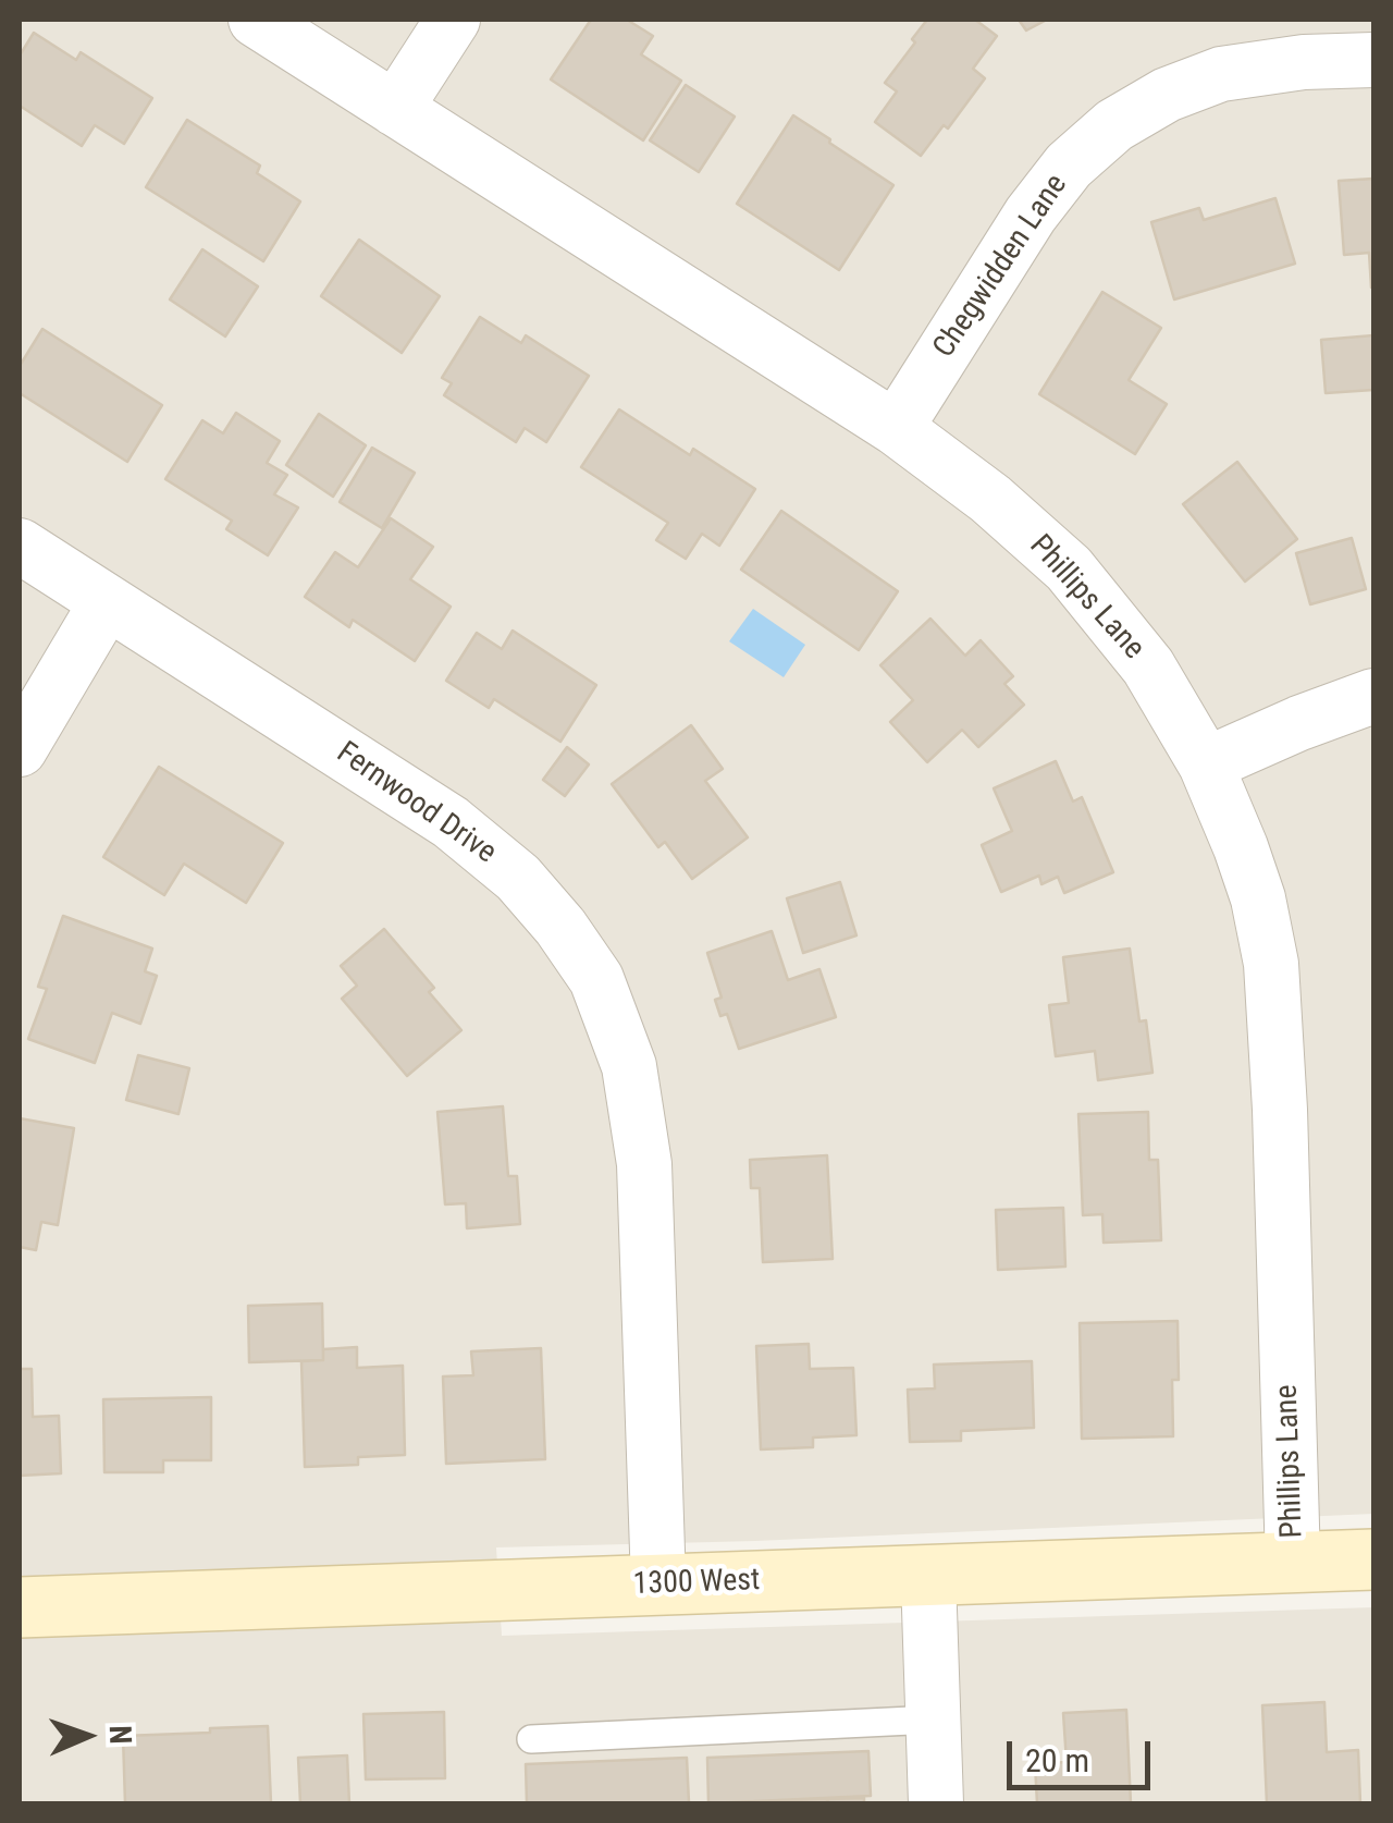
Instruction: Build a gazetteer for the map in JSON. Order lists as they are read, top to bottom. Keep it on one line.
{"streets":{"street":["Chegwidden Lane","Phillips Lane","Fernwood Drive","1300 West"]},"crossings":[["Chegwidden Lane","Phillips Lane"],["Phillips Lane","1300 West"],["Fernwood Drive","1300 West"]],"scale_bar":"20 m","north":"right"}
